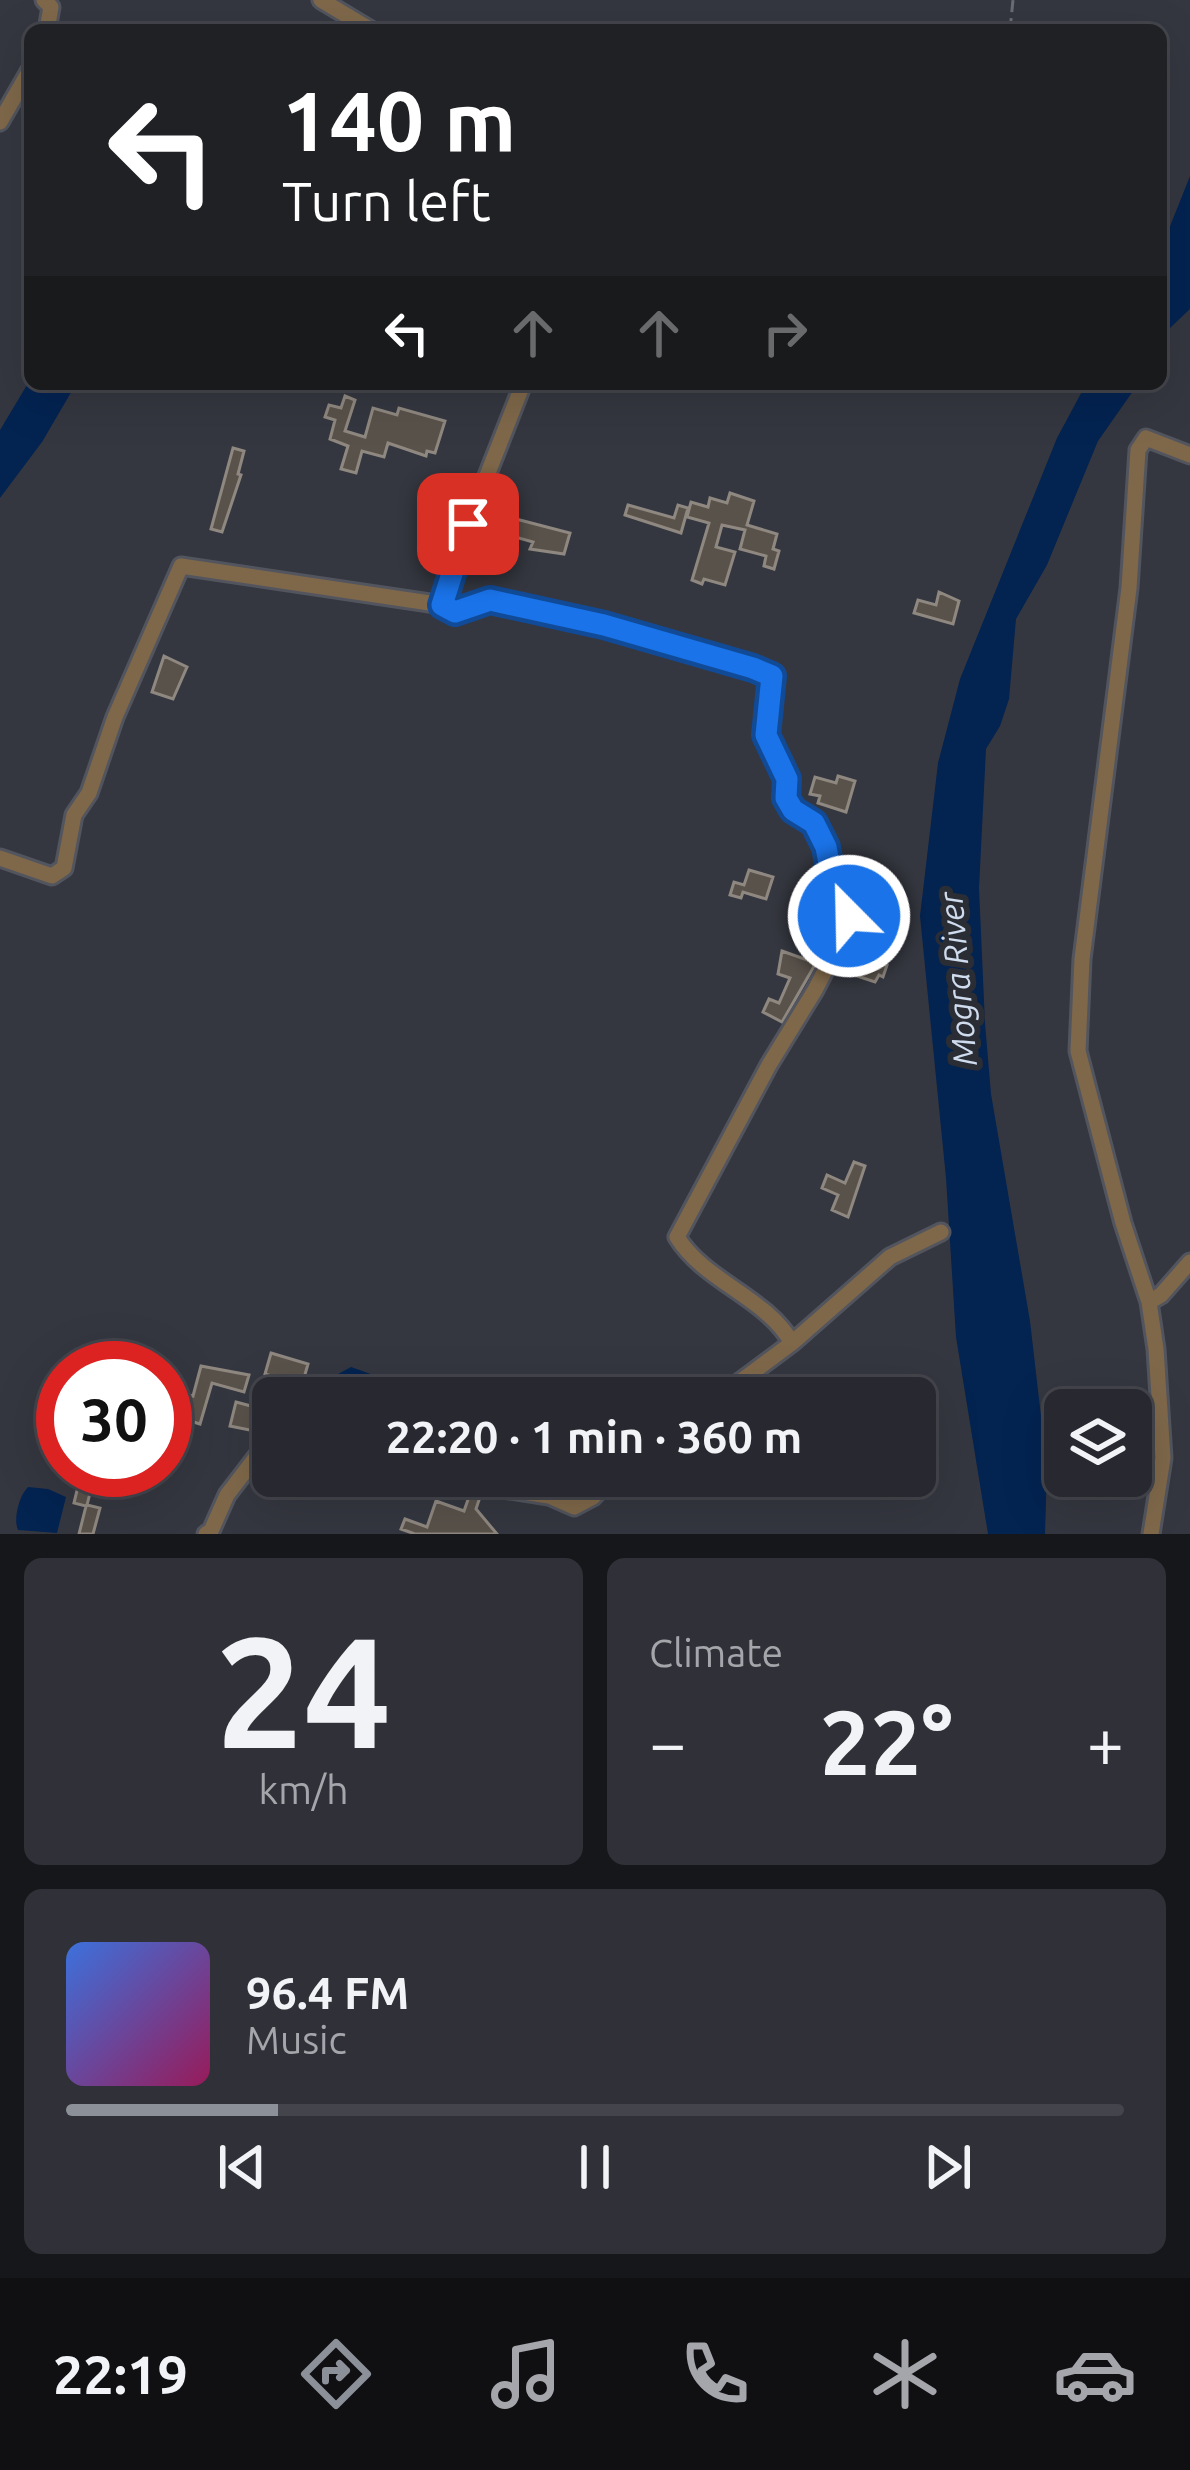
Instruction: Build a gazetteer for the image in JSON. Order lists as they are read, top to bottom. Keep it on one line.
{"water":["Mogra River"],"page":{"turn":["140 m","Turn left"],"limit":"30","trip":"22:20 · 1 min · 360 m","tile":[["24","km/h"],"Climate"],"heat":["−","22°","+"],"song":["96.4 FM","Music"],"tabs":"22:19"}}
